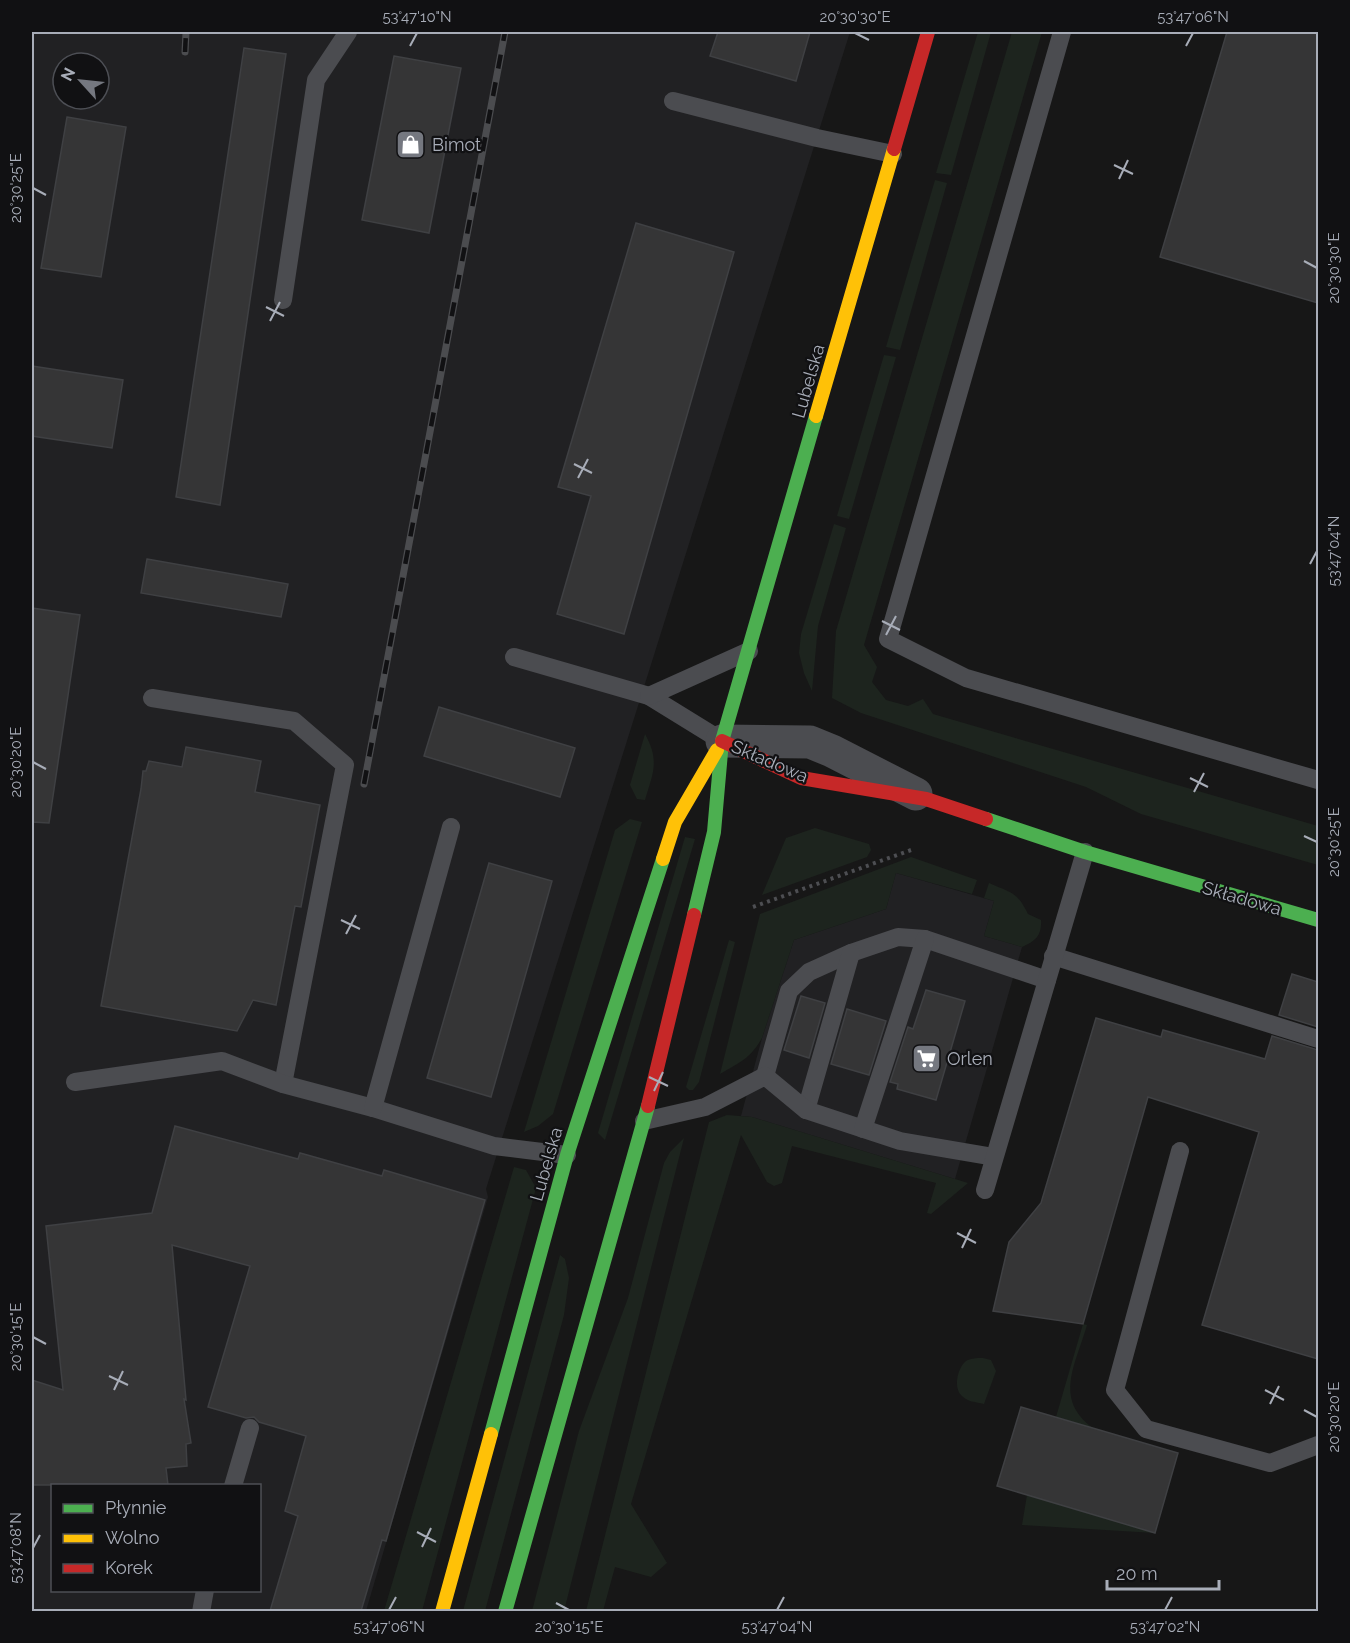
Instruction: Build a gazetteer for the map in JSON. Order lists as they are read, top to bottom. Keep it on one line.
{"streets":{"street":["Lubelska","Składowa"]},"crossings":[["Lubelska","Składowa"]],"places":{"shop":["Bimot"],"supermarket":["Orlen"]},"legend":["Płynnie","Wolno","Korek"],"scale_bar":"20 m","north":"top left","coordinates":["53°47'10\"N","20°30'30\"E","53°47'06\"N","20°30'25\"E","53°47'04\"N","20°30'20\"E","20°30'15\"E","53°47'08\"N","53°47'02\"N"]}
